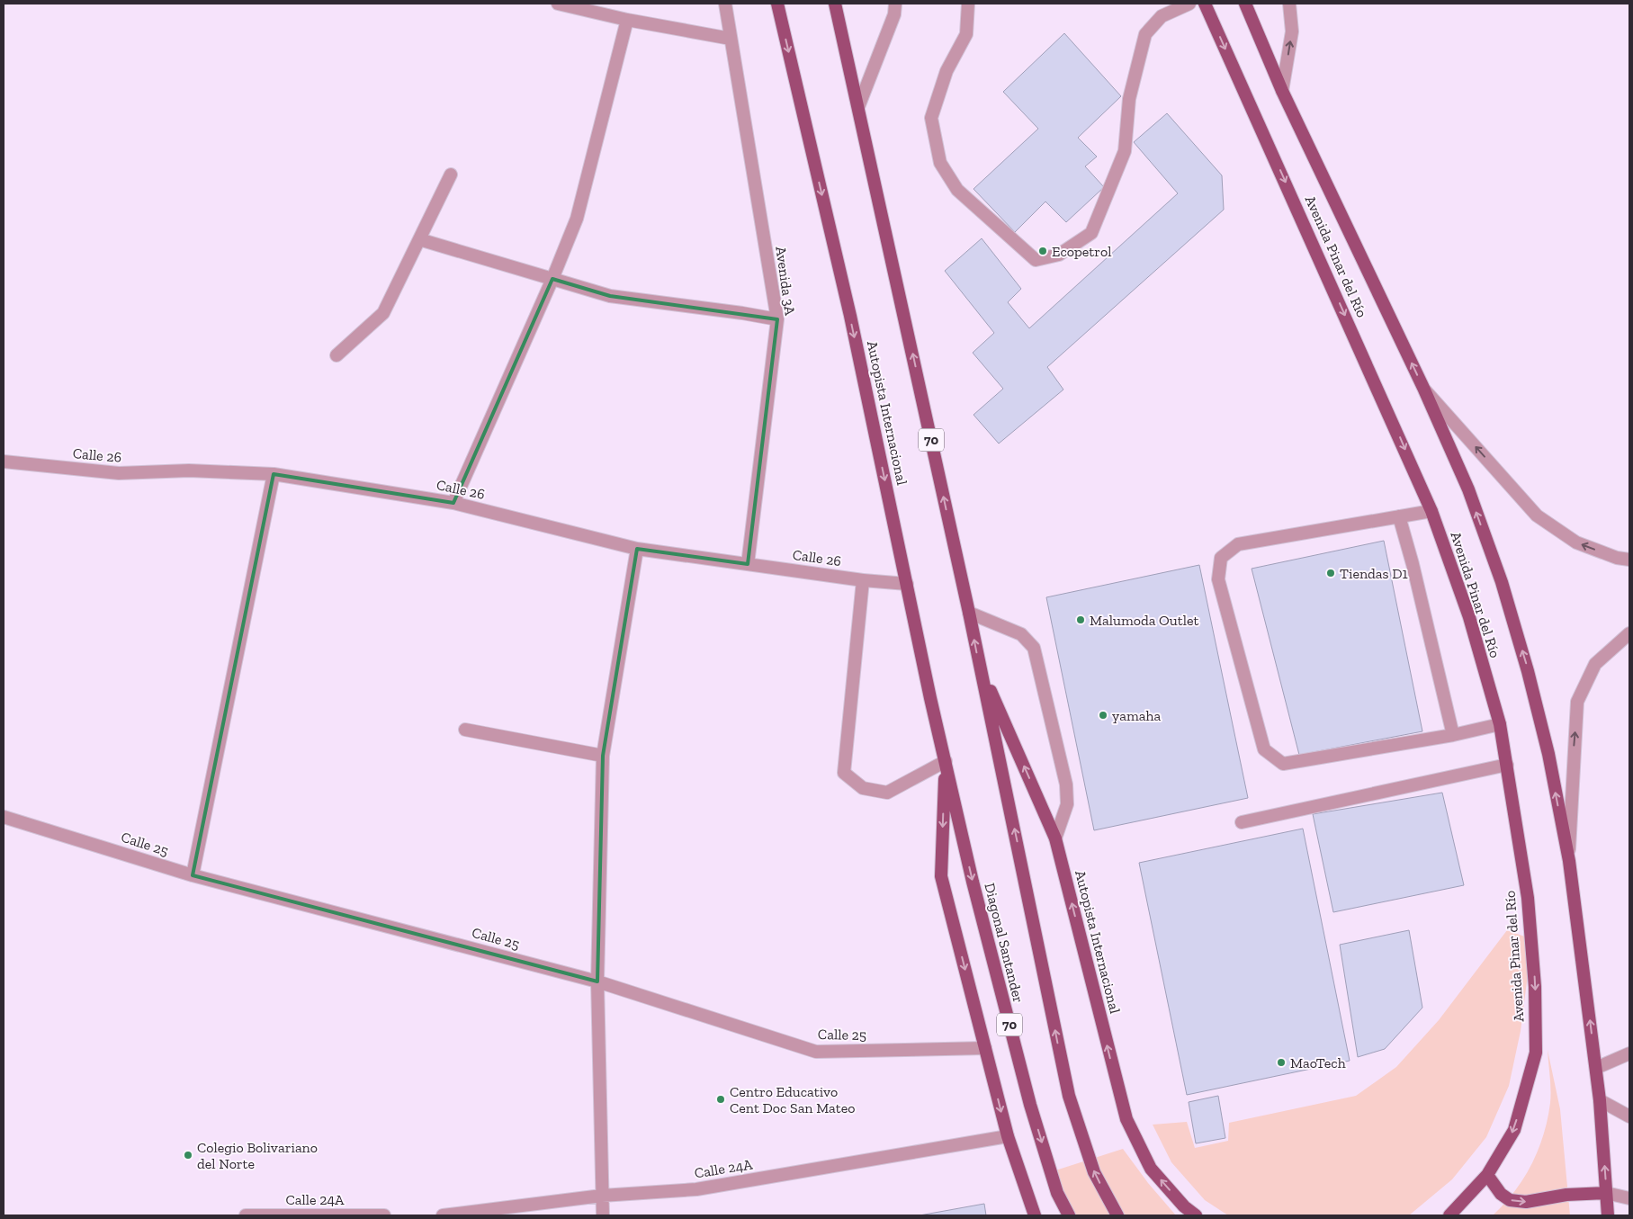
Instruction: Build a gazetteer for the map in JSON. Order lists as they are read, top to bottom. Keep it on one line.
{"streets":{"main road":["Avenida Pinar del Río","Autopista Internacional","70","Diagonal Santander"],"street":["Avenida 3A","Calle 26","Calle 25","Calle 24A"]},"crossings":[["Avenida 3A","Calle 26"],["Autopista Internacional","Calle 26"],["Autopista Internacional","Diagonal Santander"]],"places":["Ecopetrol","Tiendas D1","Malumoda Outlet","yamaha","MaoTech","Centro Educativo Cent Doc San Mateo","Colegio Bolivariano del Norte"]}
